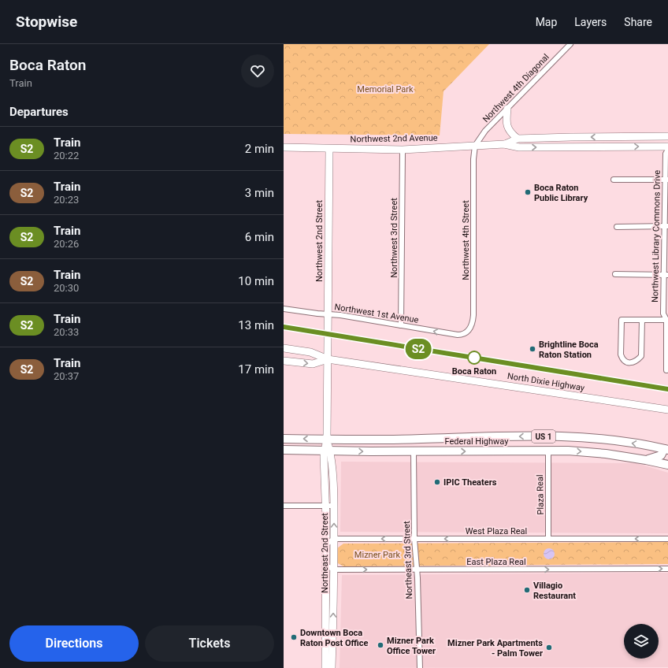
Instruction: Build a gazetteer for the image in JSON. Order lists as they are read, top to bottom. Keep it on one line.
{"streets":{"main road":["US 1","Federal Highway"],"street":["Northwest 4th Diagonal","Northwest 2nd Avenue","Northwest Library Commons Drive","Northwest 3rd Street","Northwest 4th Street","Northwest 2nd Street","Northwest 1st Avenue","North Dixie Highway","Plaza Real","West Plaza Real","Northeast 2nd Street","Northeast 3rd Street","East Plaza Real"]},"crossings":[["Northwest 4th Diagonal","Northwest 2nd Avenue"],["Northwest 4th Diagonal","Northwest 4th Street"],["Northwest 2nd Avenue","Northwest 3rd Street"],["Northwest 2nd Avenue","Northwest 4th Street"],["Northwest 2nd Avenue","Northwest 2nd Street"],["Northwest 3rd Street","Northwest 1st Avenue"],["Northwest 4th Street","Northwest 1st Avenue"],["Northwest 2nd Street","Northwest 1st Avenue"],["Northwest 2nd Street","Northeast 2nd Street"],["North Dixie Highway","Northeast 2nd Street"],["Federal Highway","Plaza Real"],["Federal Highway","Northeast 2nd Street"],["Federal Highway","Northeast 3rd Street"],["Plaza Real","West Plaza Real"],["West Plaza Real","Northeast 2nd Street"],["West Plaza Real","Northeast 3rd Street"],["Northeast 2nd Street","East Plaza Real"],["Northeast 3rd Street","East Plaza Real"]],"one_way":["Northwest 1st Avenue","West Plaza Real","East Plaza Real"],"parks":["Memorial Park","Mizner Park"],"places":["Boca Raton Public Library","Brightline Boca Raton Station","Boca Raton","IPIC Theaters","Villagio Restaurant","Downtown Boca Raton Post Office","Mizner Park Office Tower","Mizner Park Apartments - Palm Tower"],"page":{"header":"Stopwise","nav":["Map","Layers","Share"],"heading":[["Boca Raton","Train"],"Departures"],"on_map":"S2","list":[{"mark":"S2","name":"Train","note":"20:22","value":"2 min"},{"mark":"S2","name":"Train","note":"20:23","value":"3 min"},{"mark":"S2","name":"Train","note":"20:26","value":"6 min"},{"mark":"S2","name":"Train","note":"20:30","value":"10 min"},{"mark":"S2","name":"Train","note":"20:33","value":"13 min"},{"mark":"S2","name":"Train","note":"20:37","value":"17 min"}],"buttons":["Directions","Tickets"]}}
